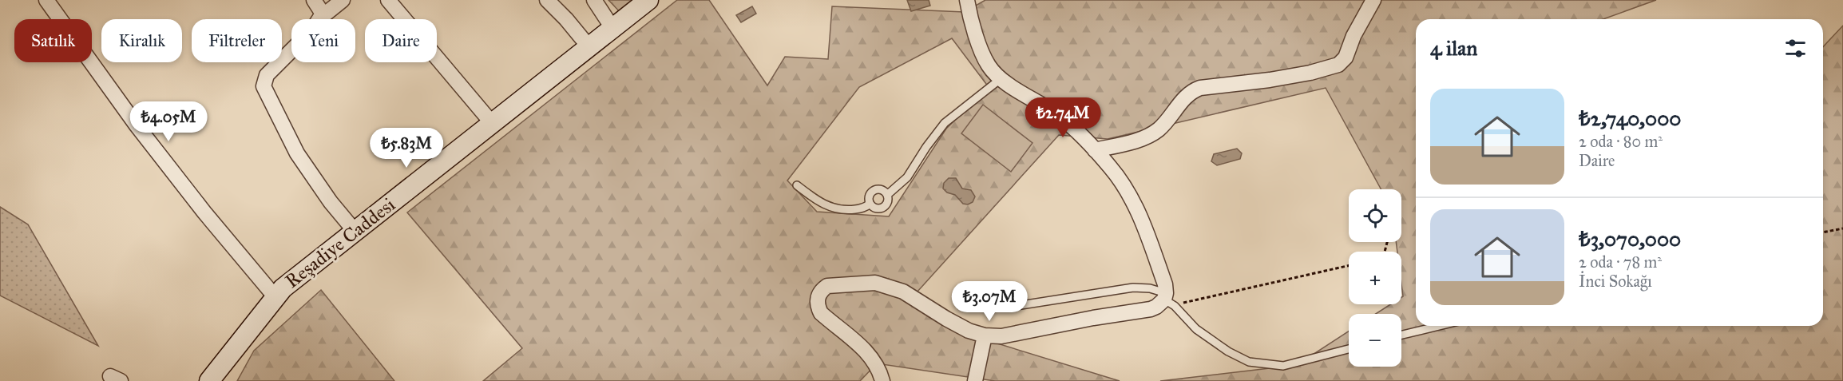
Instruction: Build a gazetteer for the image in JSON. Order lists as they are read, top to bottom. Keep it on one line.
{"streets":{"street":["Reşadiye Caddesi"]},"page":{"chip":["Satılık","Kiralık","Filtreler","Yeni","Daire"],"heading":"4 ilan","list":[{"name":"₺2,740,000","note":"2 oda · 80 m² · Daire"},{"name":"₺3,070,000","note":"2 oda · 78 m² · İnci Sokağı"}],"price":["₺2.74M","₺4.05M","₺5.83M","₺3.07M"],"map_buttons":["+","−"]}}
